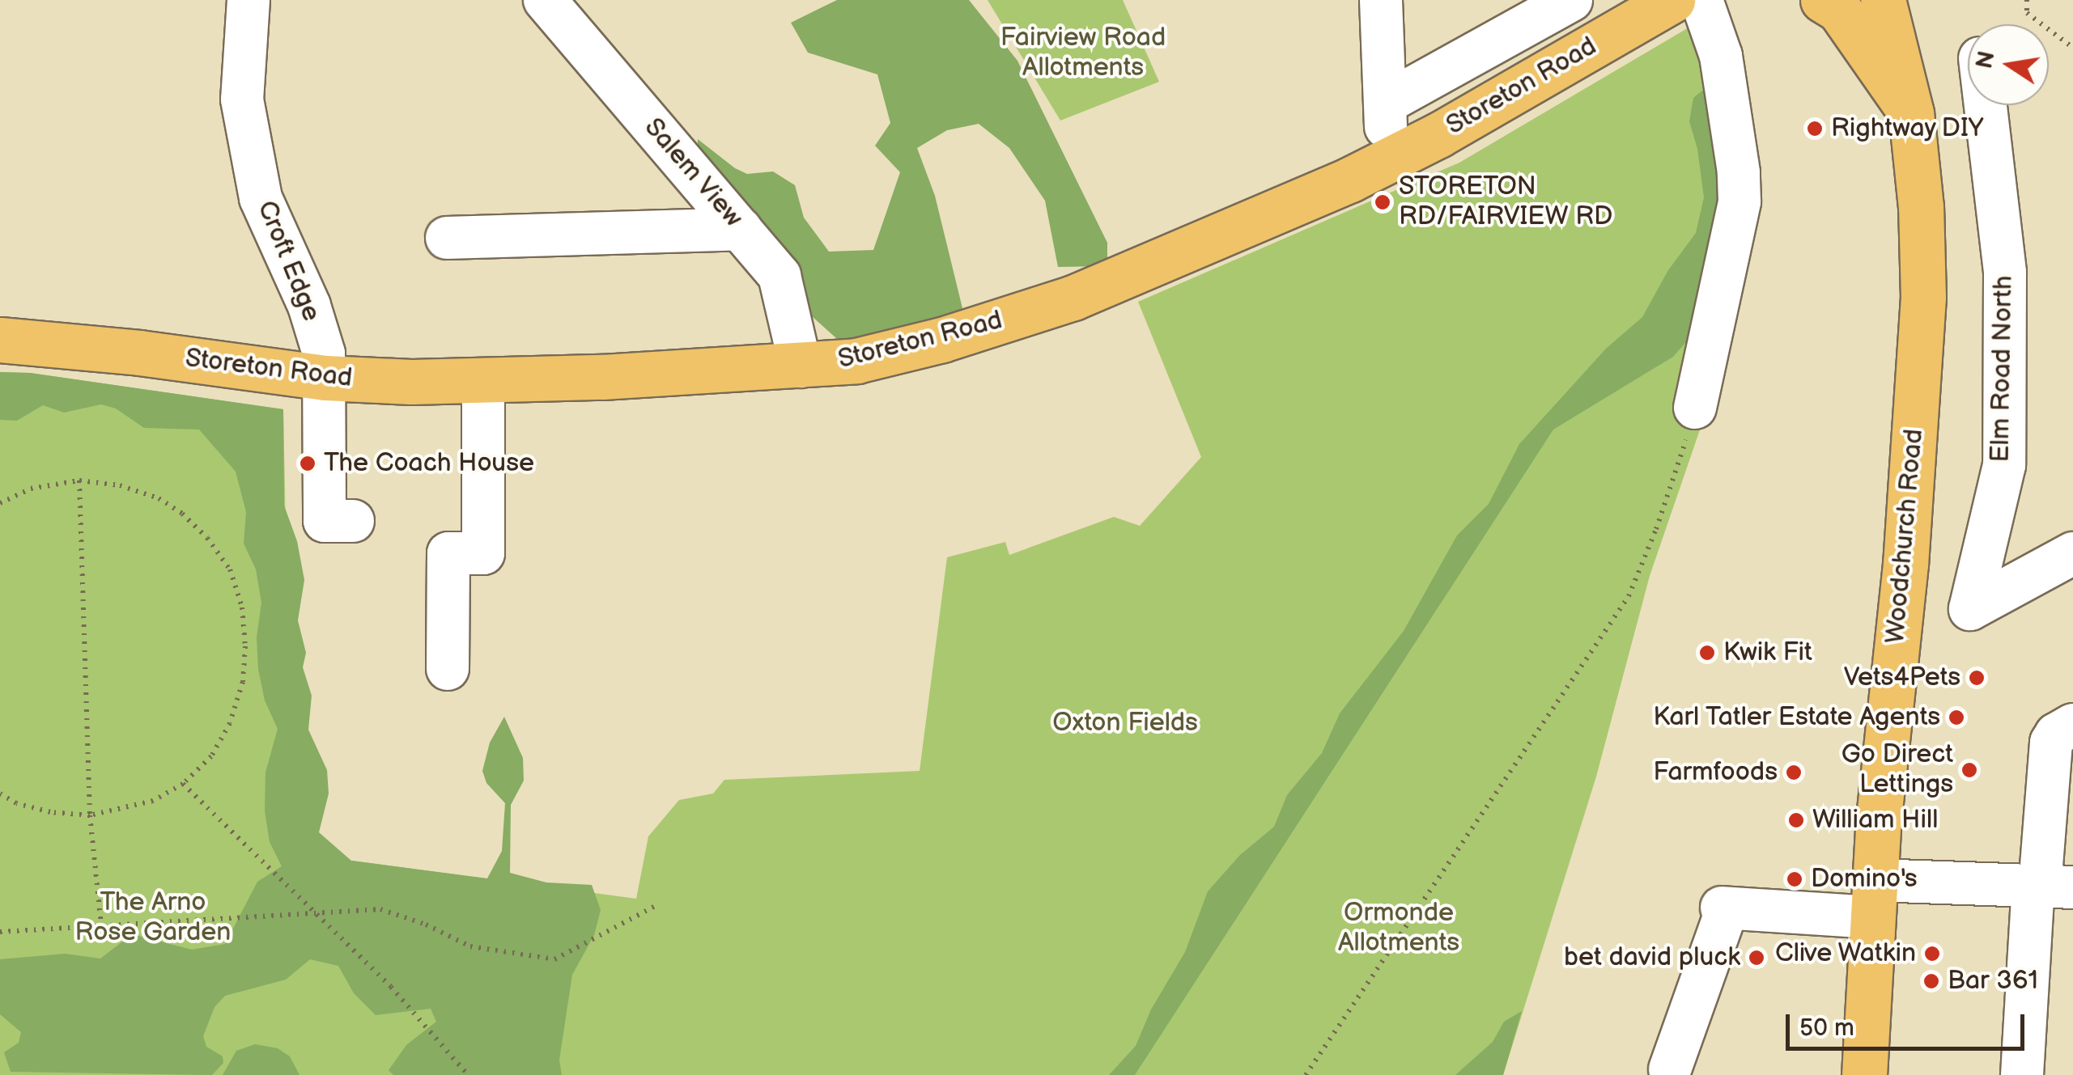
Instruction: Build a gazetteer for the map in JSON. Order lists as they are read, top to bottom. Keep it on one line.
{"streets":{"main road":["Storeton Road","Woodchurch Road"],"street":["Salem View","Croft Edge","Elm Road North"]},"crossings":[["Storeton Road","Salem View"],["Storeton Road","Croft Edge"]],"parks":["Fairview Road Allotments","Oxton Fields","The Arno Rose Garden","Ormonde Allotments"],"places":["Rightway DIY","STORETON RD/FAIRVIEW RD","The Coach House","Kwik Fit","Vets4Pets","Karl Tatler Estate Agents","Go Direct Lettings","Farmfoods","William Hill","Domino's","Clive Watkin","bet david pluck","Bar 361"],"scale_bar":"50 m","north":"left"}
